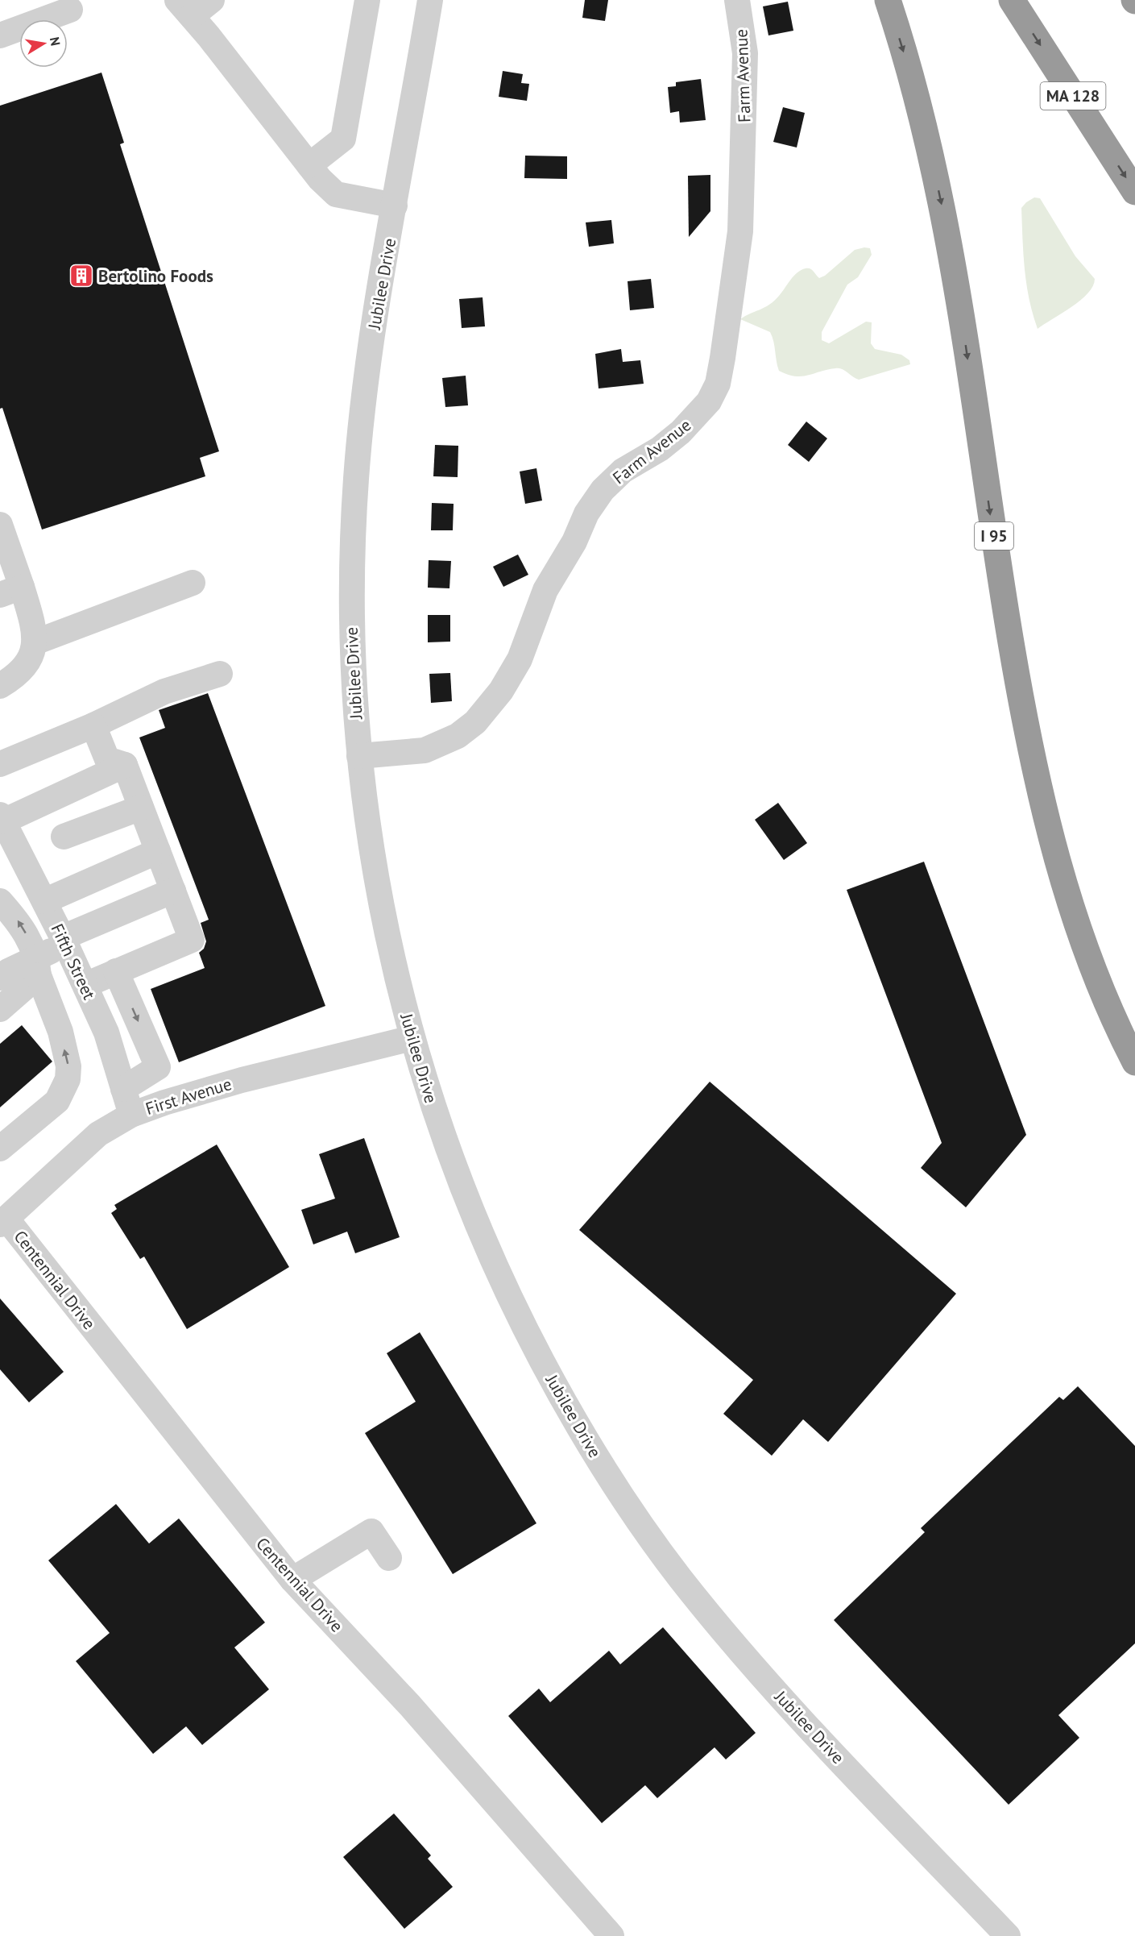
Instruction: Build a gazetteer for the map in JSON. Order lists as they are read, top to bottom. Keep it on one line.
{"streets":{"highway":["MA 128","I 95"],"street":["Farm Avenue","Jubilee Drive","Fifth Street","First Avenue","Centennial Drive"]},"crossings":[["Farm Avenue","Jubilee Drive"],["Jubilee Drive","First Avenue"],["Fifth Street","First Avenue"],["First Avenue","Centennial Drive"]],"places":{"building":["Bertolino Foods"]},"north":"right"}
